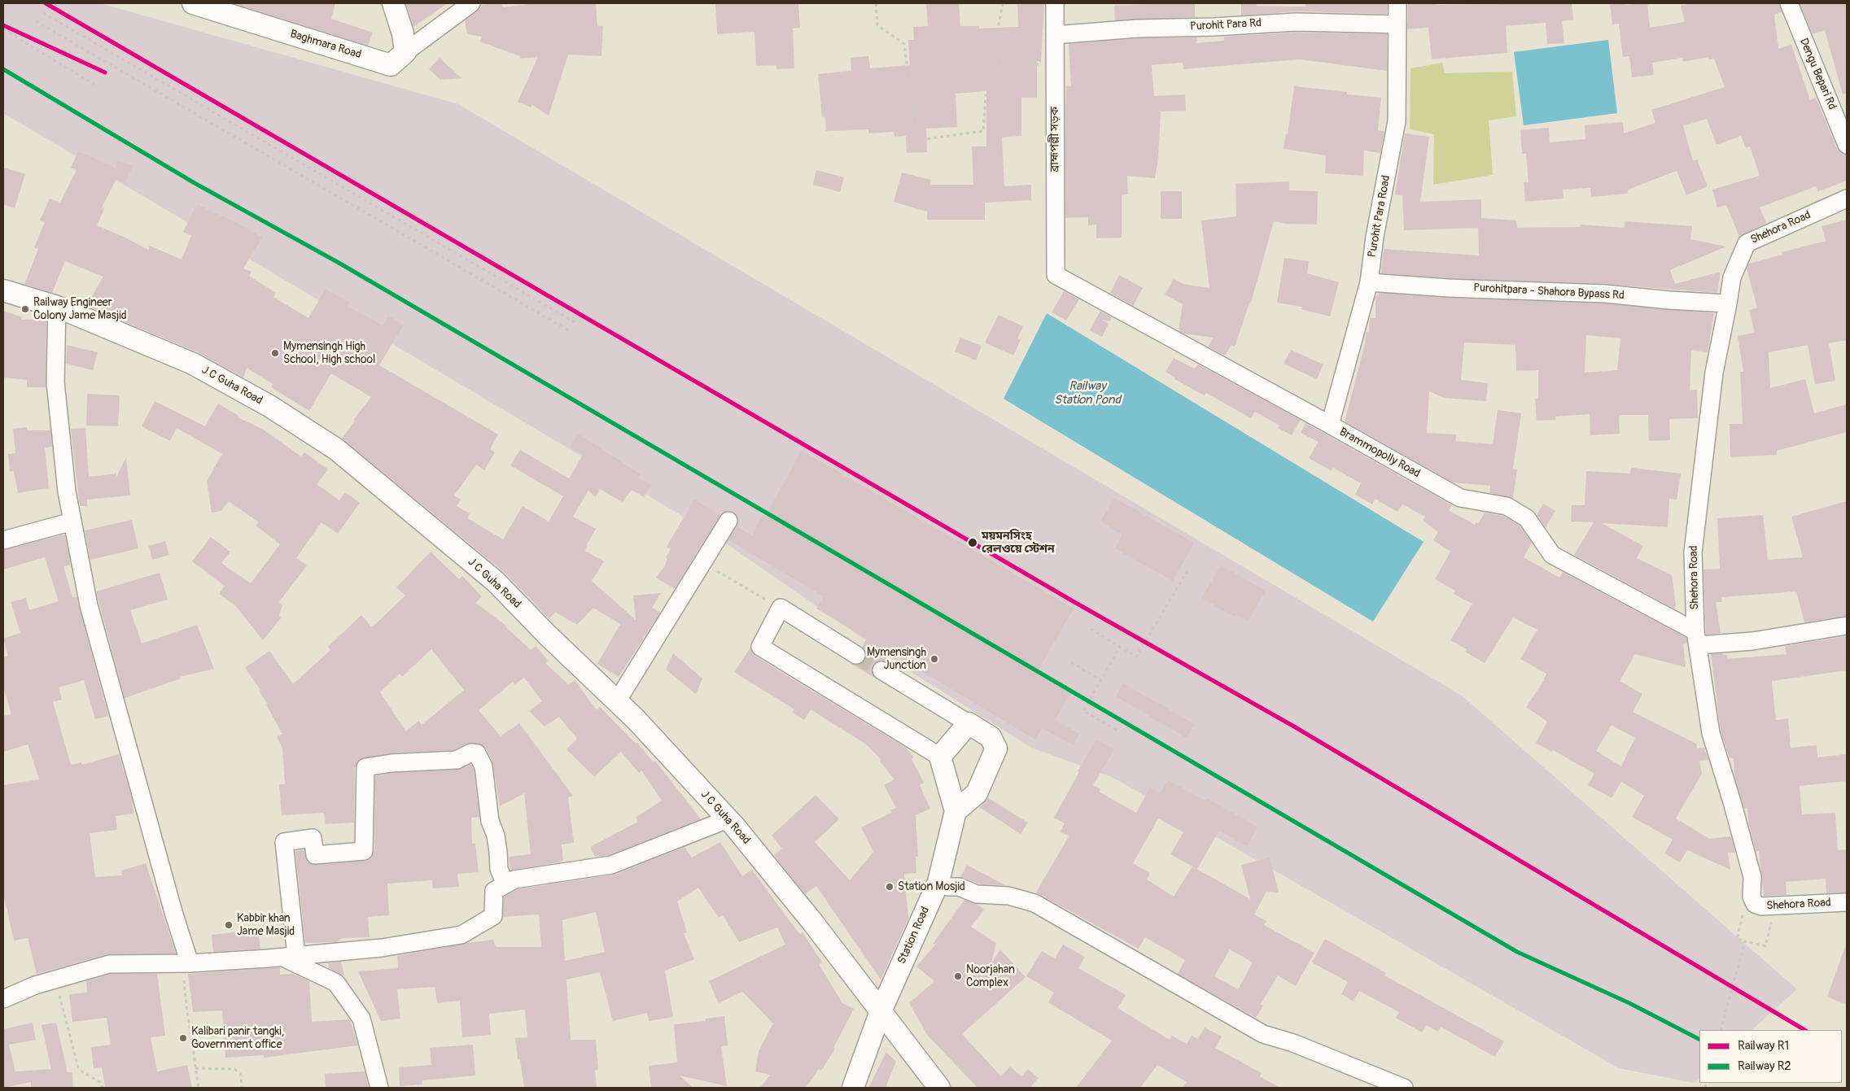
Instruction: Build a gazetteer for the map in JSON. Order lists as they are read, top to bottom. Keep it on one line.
{"streets":{"street":["Purohit Para Rd","Baghmara Road","Dengu Bepari Rd","ব্রাহ্মপল্লী সড়ক","Purohit Para Road","Shehora Road","Purohitpara - Shahora Bypass Rd","J C Guha Road","Brammopolly Road","Station Road"]},"crossings":[["Purohit Para Rd","ব্রাহ্মপল্লী সড়ক"],["Purohit Para Rd","Purohit Para Road"],["ব্রাহ্মপল্লী সড়ক","Brammopolly Road"],["Purohit Para Road","Purohitpara - Shahora Bypass Rd"],["Purohit Para Road","Brammopolly Road"],["Shehora Road","Purohitpara - Shahora Bypass Rd"],["Shehora Road","Brammopolly Road"],["J C Guha Road","Station Road"]],"water":["Railway Station Pond"],"places":["Railway Engineer Colony Jame Masjid","Mymensingh High School, High school","ময়মনসিংহ রেলওয়ে স্টেশন","Mymensingh Junction","Station Mosjid","Kabbir khan Jame Masjid","Noorjahan Complex","Kalibari panir tangki, Government office"],"lines":["rail line R1","rail line R2"],"legend":["Railway R1","Railway R2"]}
